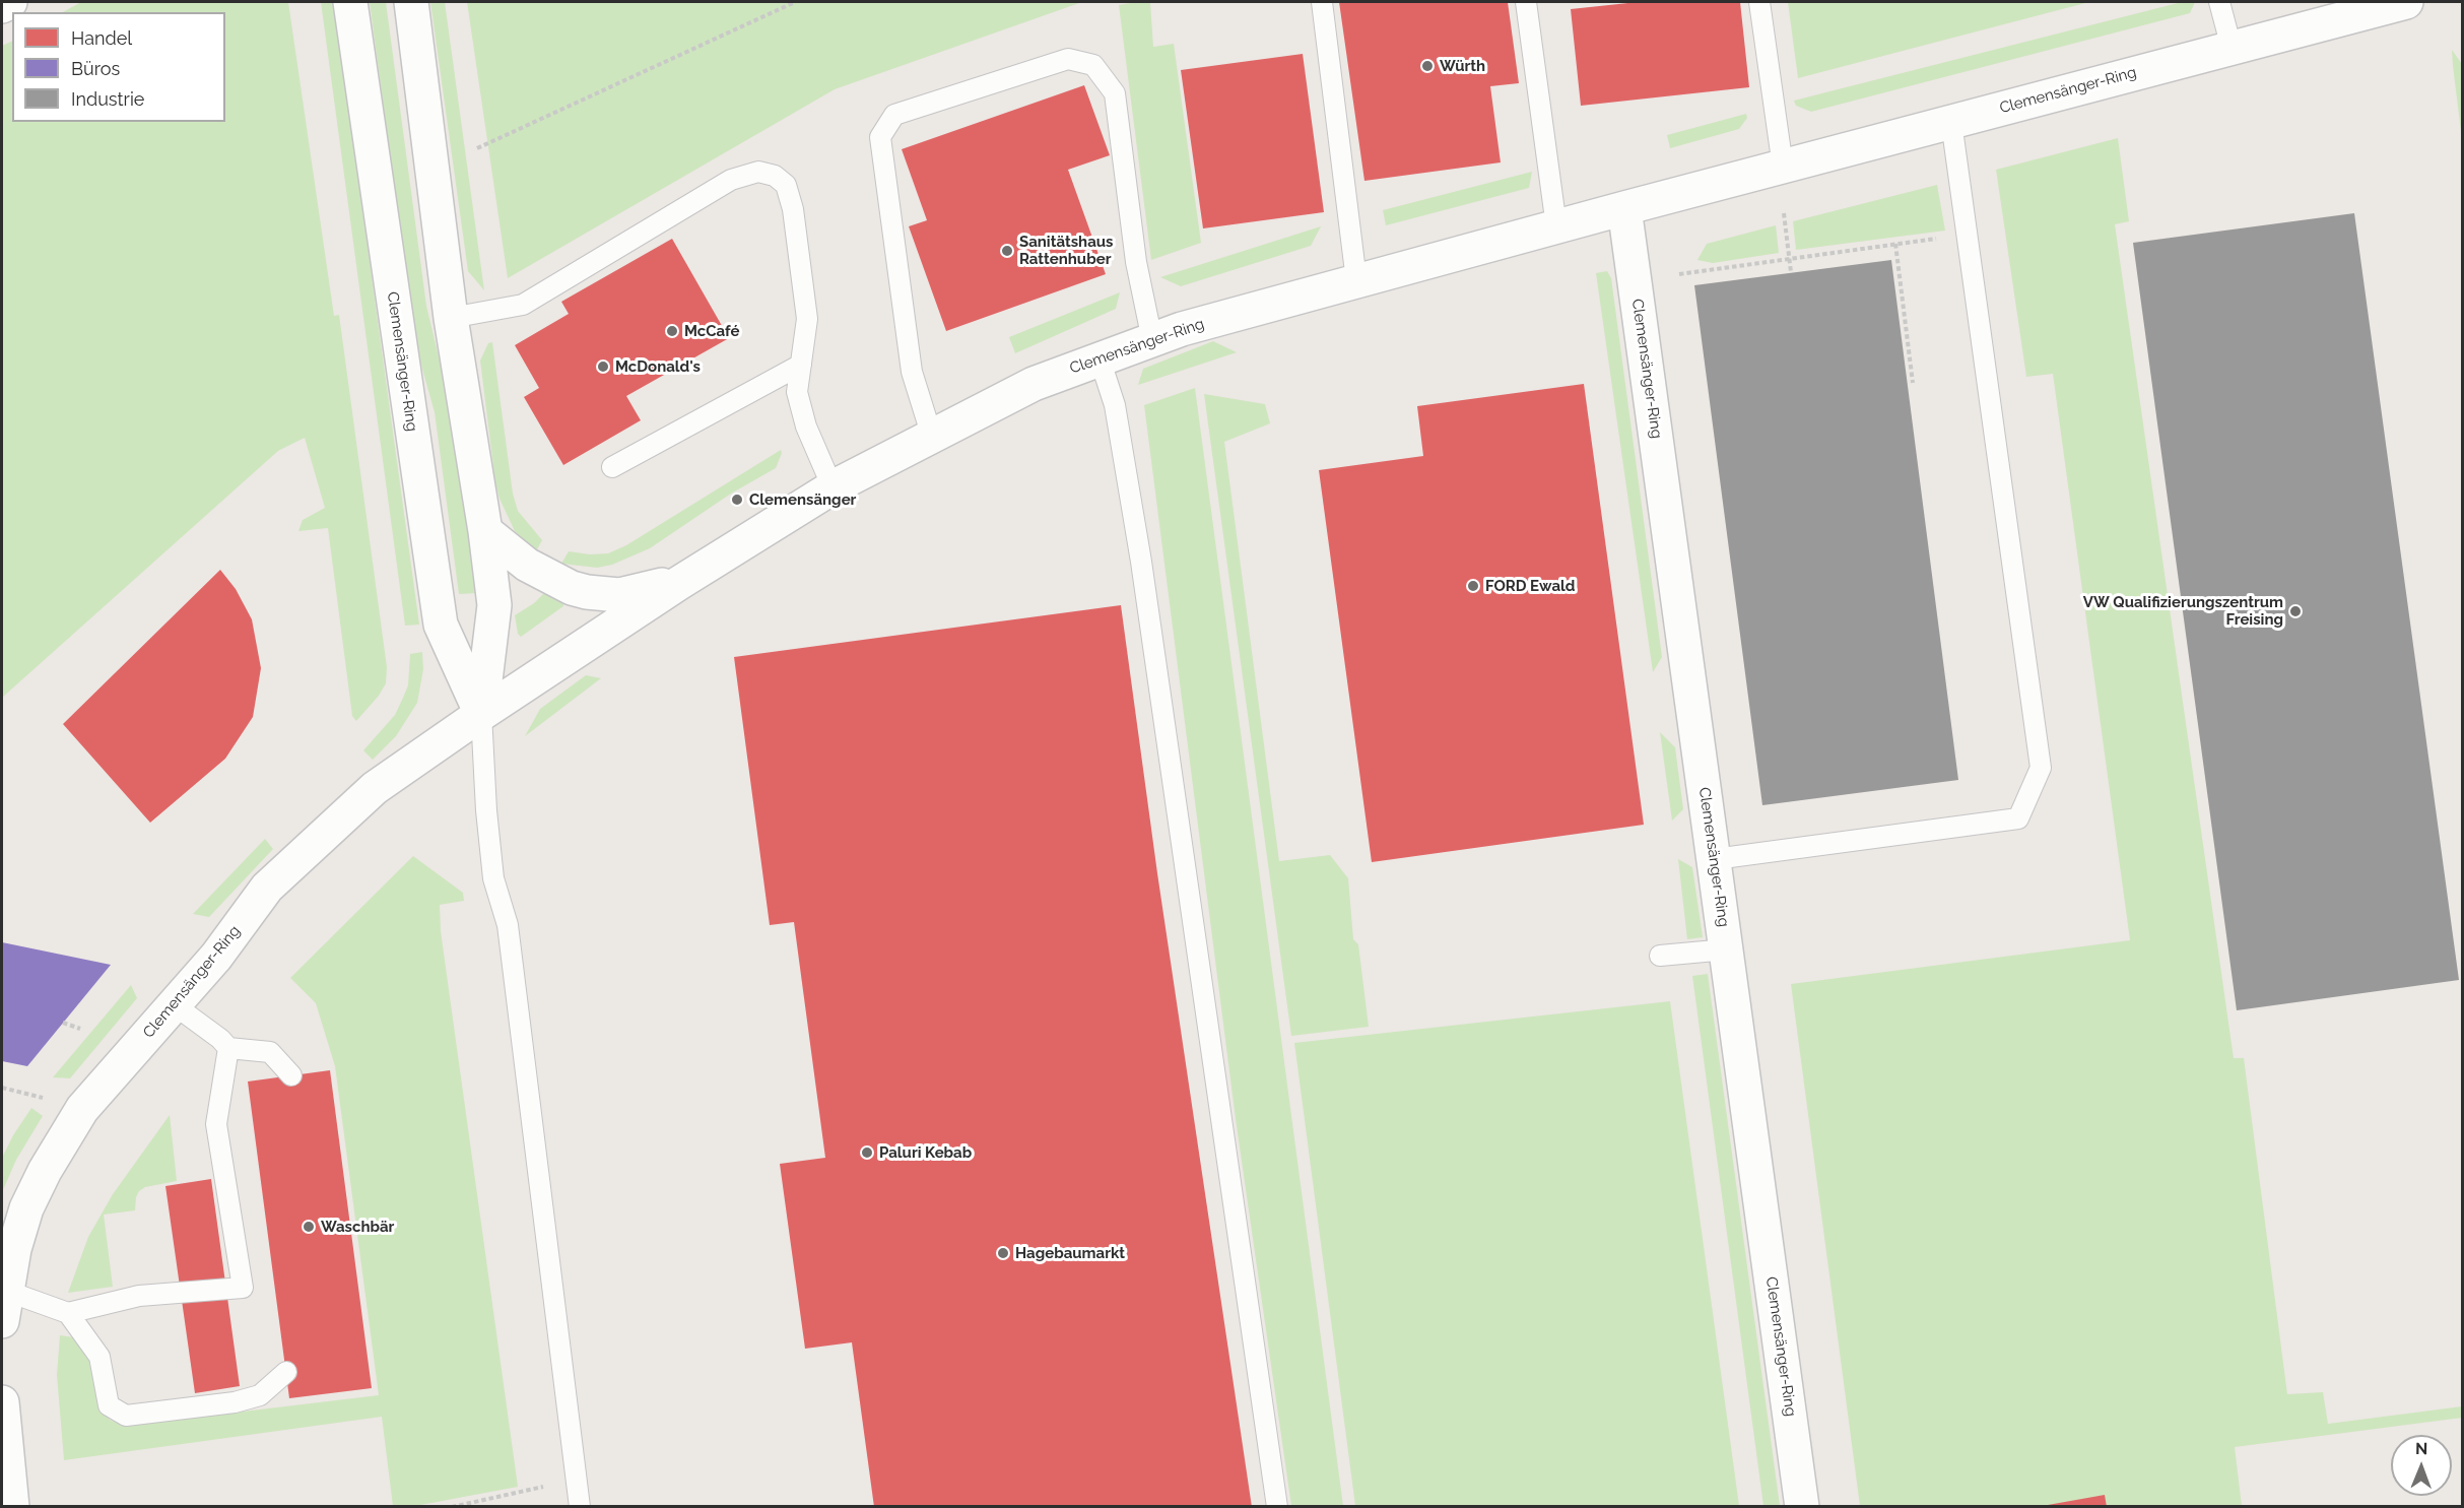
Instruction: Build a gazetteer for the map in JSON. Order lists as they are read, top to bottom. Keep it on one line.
{"streets":{"street":["Clemensänger-Ring"]},"places":["Würth","Sanitätshaus Rattenhuber","McCafé","McDonald's","Clemensänger","FORD Ewald","VW Qualifizierungszentrum Freising","Paluri Kebab","Waschbär","Hagebaumarkt"],"legend":["Handel","Büros","Industrie"],"north":"top"}
